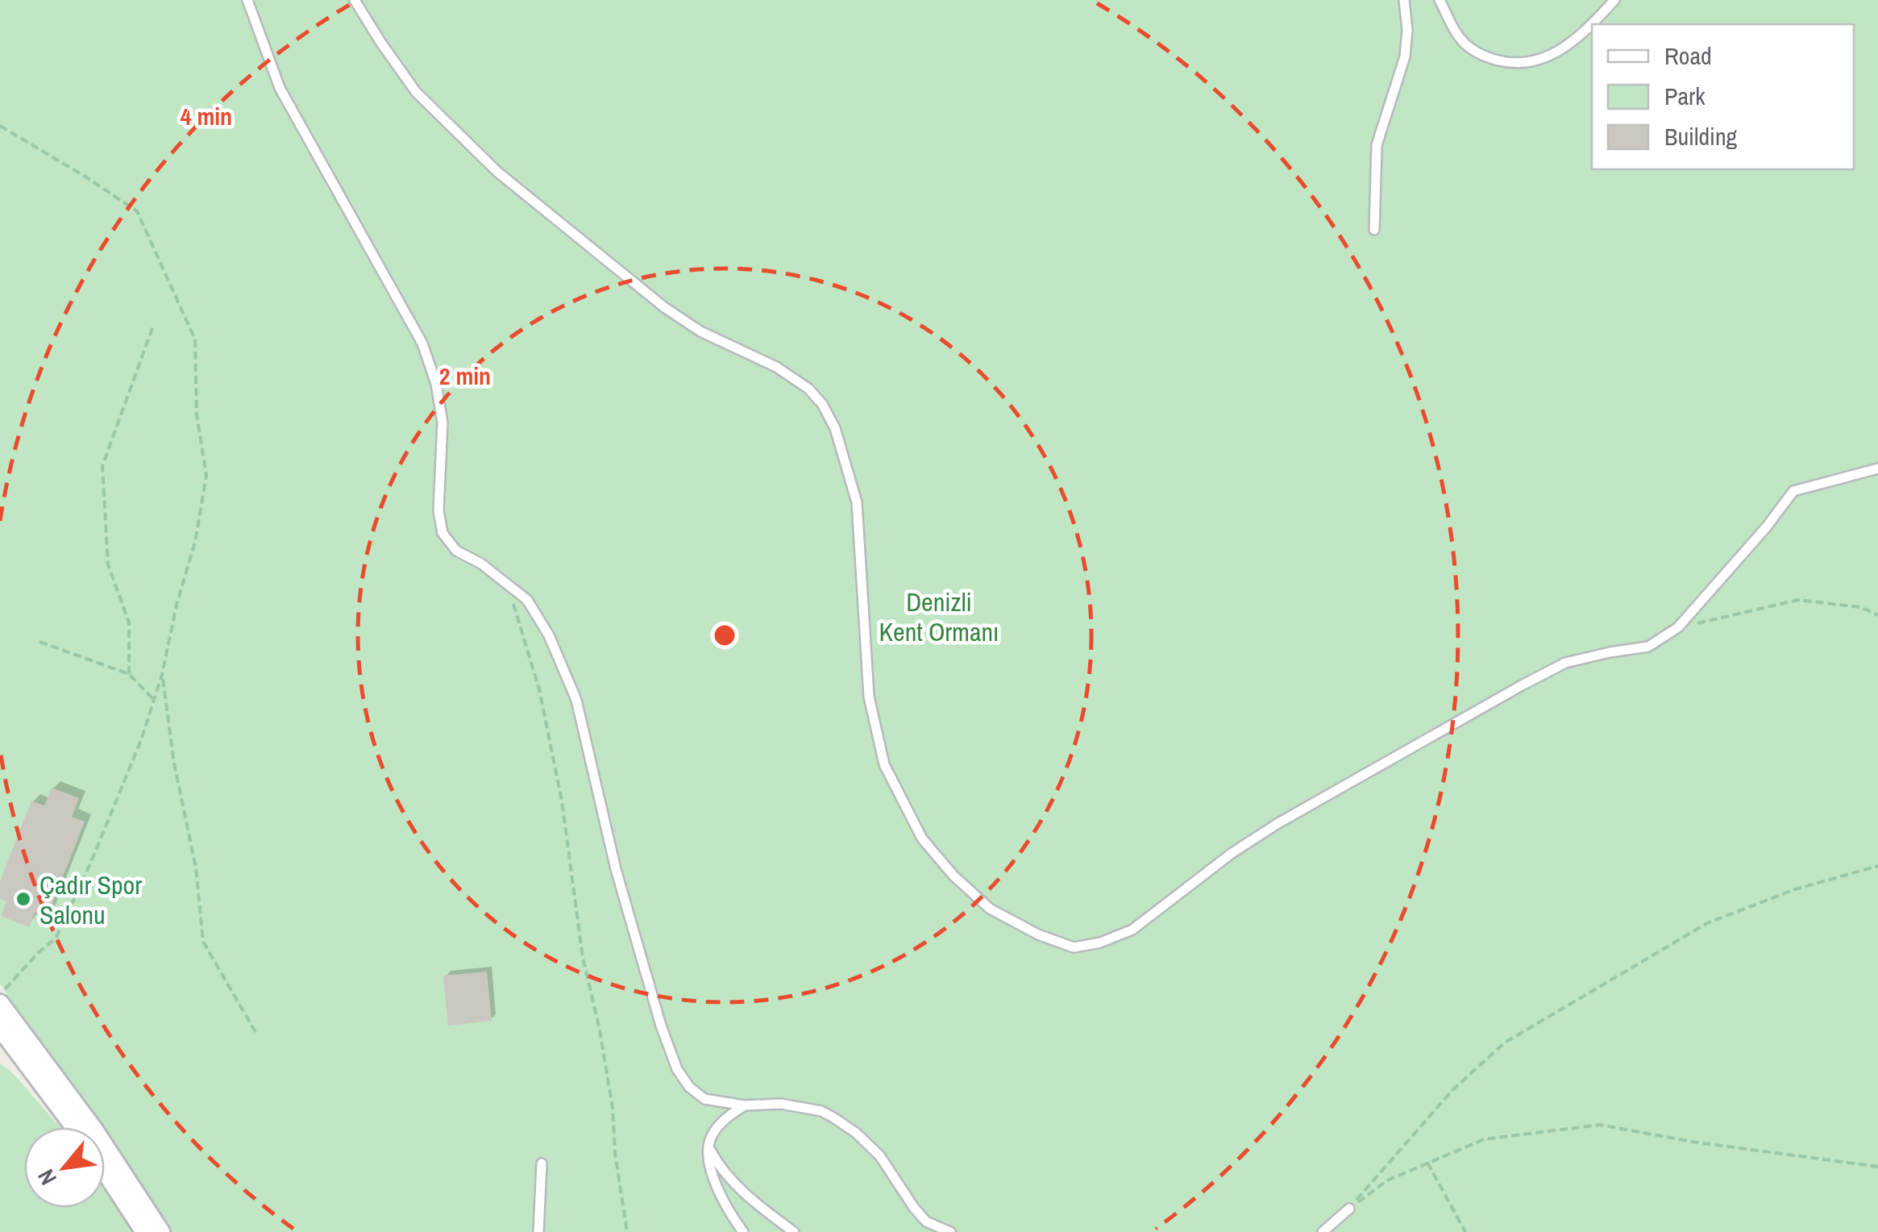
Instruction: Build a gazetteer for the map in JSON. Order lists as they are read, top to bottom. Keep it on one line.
{"parks":["Denizli Kent Ormanı"],"places":["Çadır Spor Salonu"],"legend":["Road","Park","Building"],"north":"bottom left","rings":["4 min","2 min"]}
